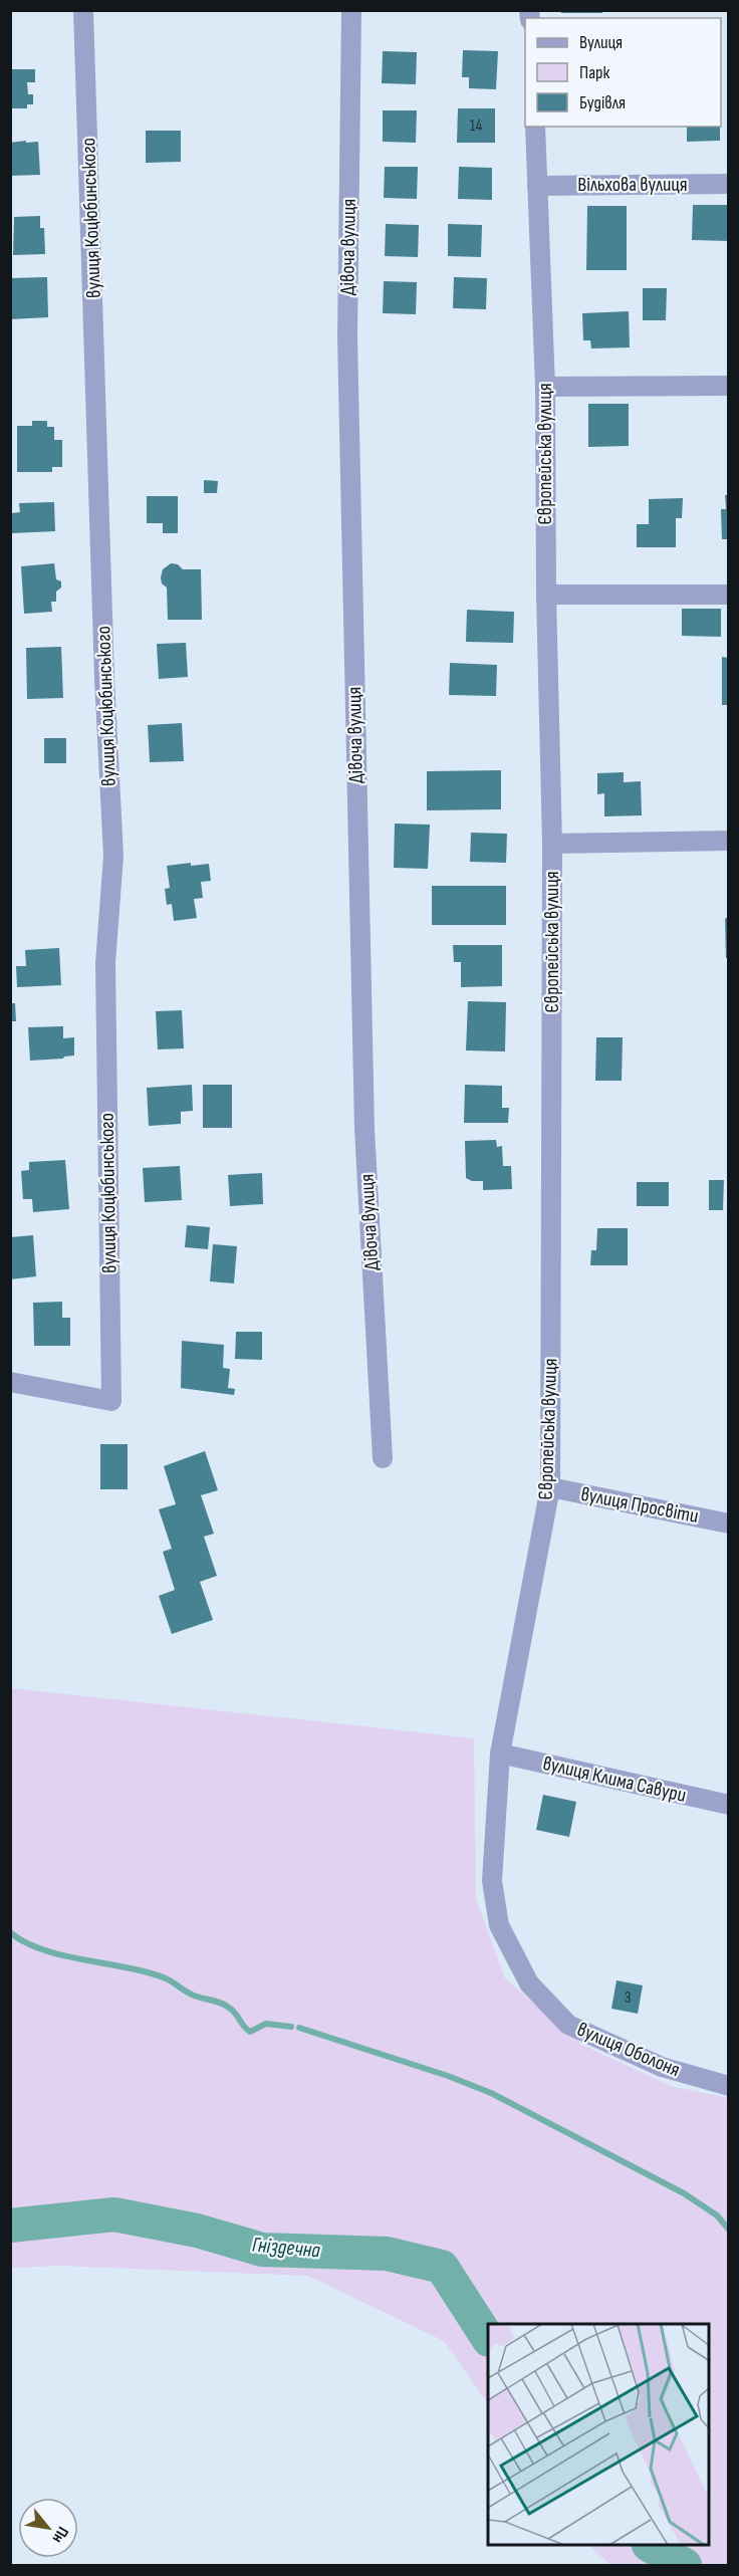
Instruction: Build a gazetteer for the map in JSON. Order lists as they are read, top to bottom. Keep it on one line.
{"streets":{"street":["Вільхова вулиця","вулиця Коцюбинського","Дівоча вулиця","Європейська вулиця","вулиця Просвіти","вулиця Клима Савури","вулиця Оболоня"]},"crossings":[["Вільхова вулиця","Європейська вулиця"],["Європейська вулиця","вулиця Просвіти"],["Європейська вулиця","вулиця Клима Савури"],["Європейська вулиця","вулиця Оболоня"],["вулиця Клима Савури","вулиця Оболоня"]],"water":["Гніздечна"],"house_numbers":["14","3"],"legend":["Вулиця","Парк","Будівля"],"north":"bottom right"}
